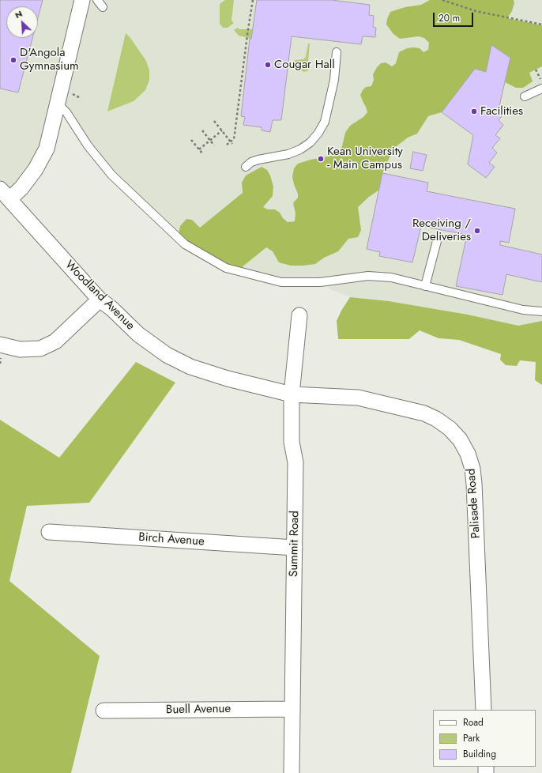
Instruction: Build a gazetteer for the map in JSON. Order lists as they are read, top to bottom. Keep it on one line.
{"streets":{"street":["Woodland Avenue","Palisade Road","Birch Avenue","Summit Road","Buell Avenue"]},"crossings":[["Woodland Avenue","Palisade Road"],["Woodland Avenue","Summit Road"],["Palisade Road","Summit Road"],["Birch Avenue","Summit Road"],["Summit Road","Buell Avenue"]],"places":["D'Angola Gymnasium","Cougar Hall","Facilities","Kean University - Main Campus","Receiving / Deliveries"],"legend":["Road","Park","Building"],"scale_bar":"20 m","north":"top left"}
